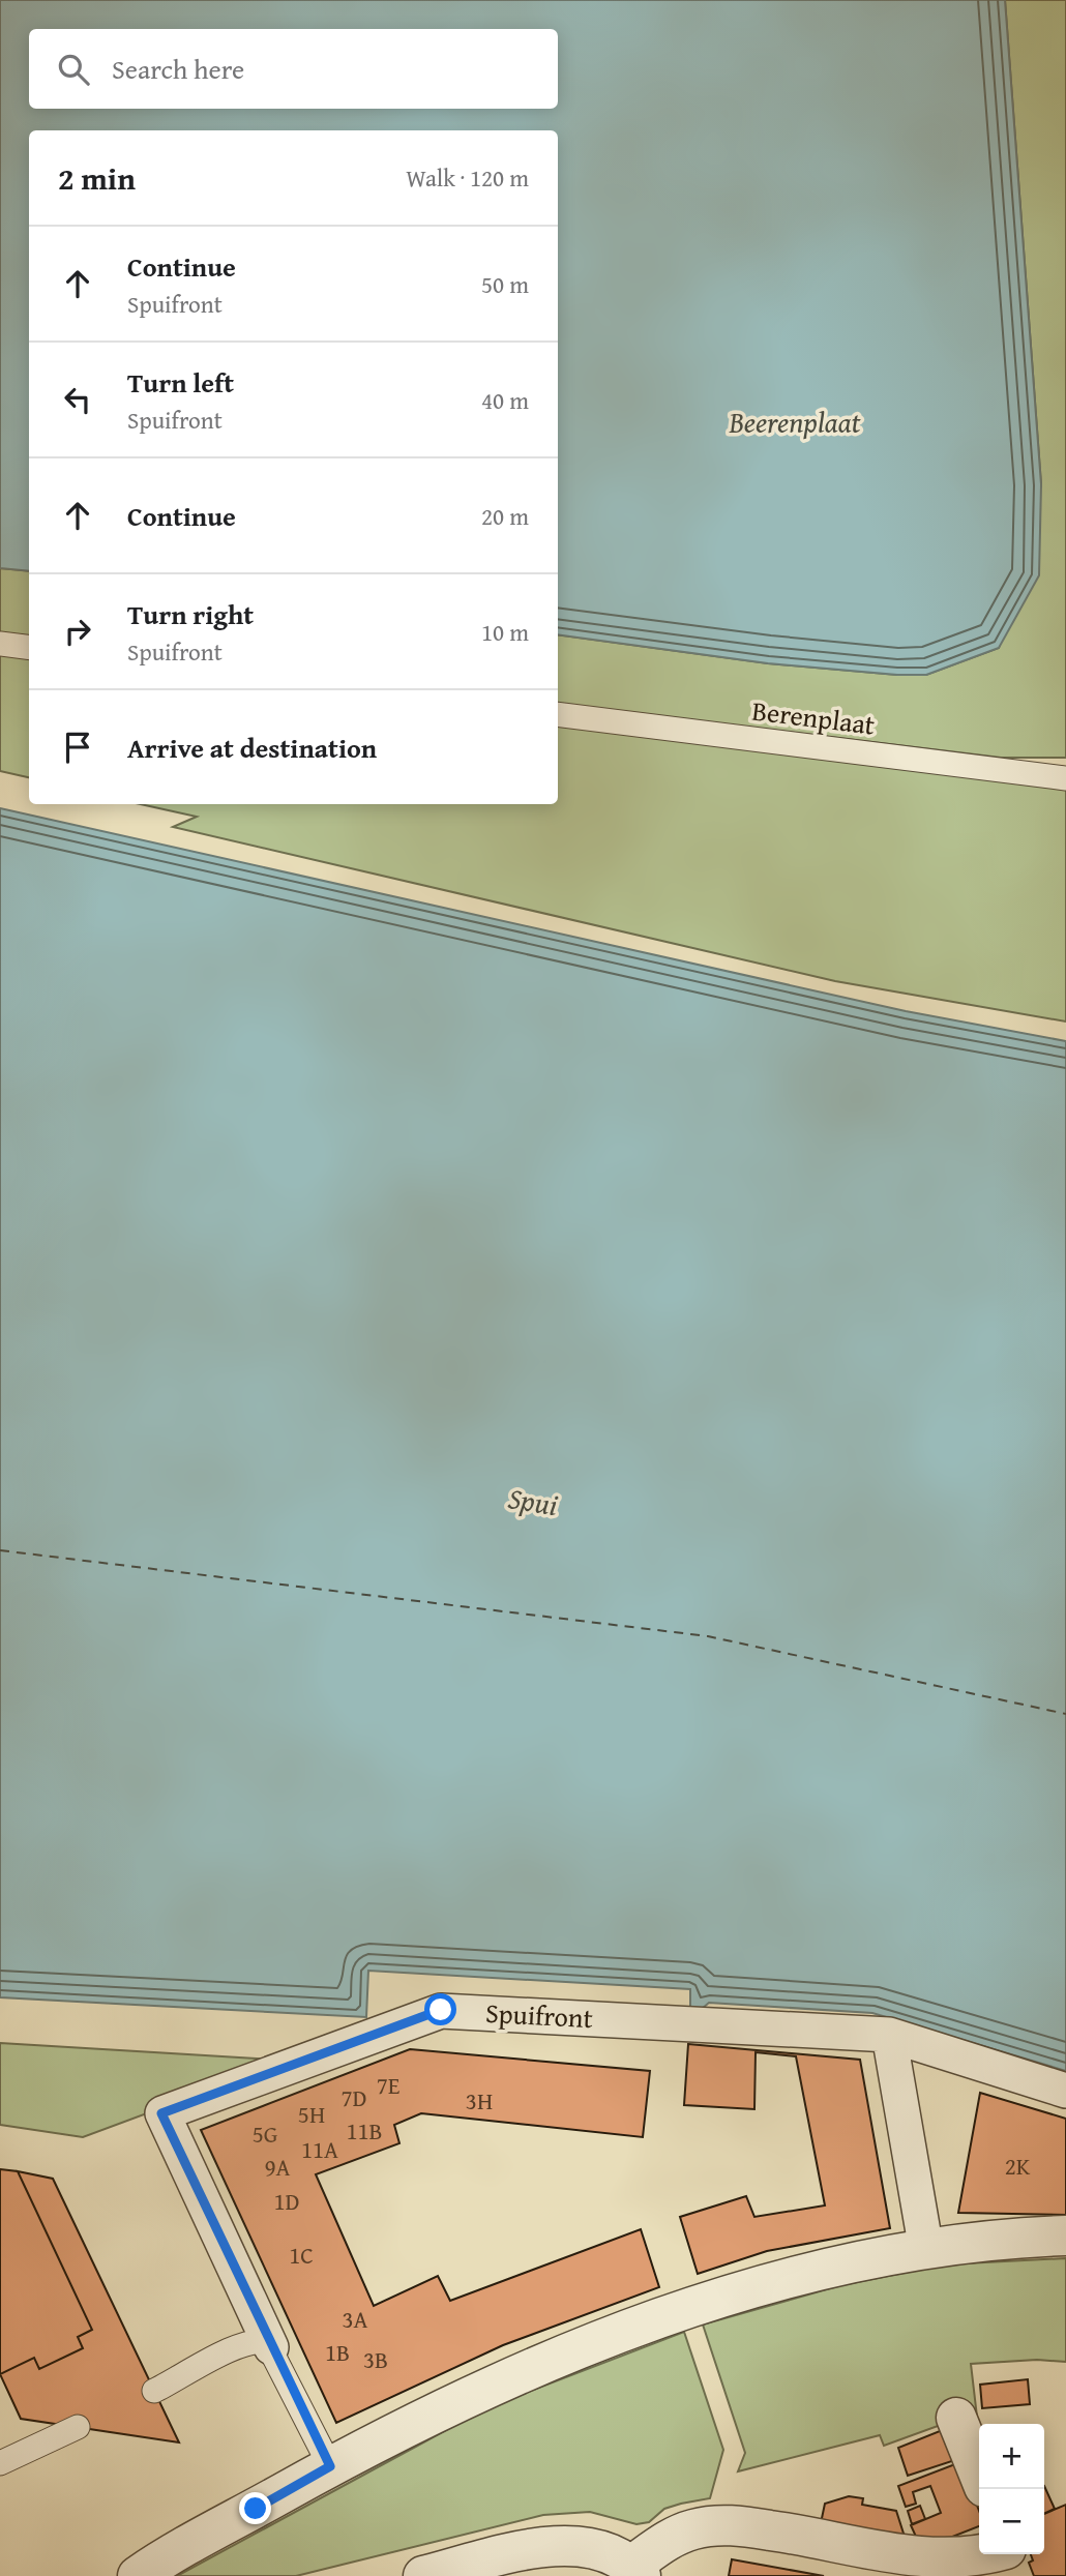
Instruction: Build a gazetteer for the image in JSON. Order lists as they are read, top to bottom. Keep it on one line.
{"streets":{"street":["Spuifront"],"lane":["Berenplaat"]},"water":["Beerenplaat","Spui"],"house_numbers":["7E","7D","3H","5H","11B","5G","11A","2K","9A","1D","1C","3A","1B","3B"],"page":{"search":"Search here","heading":["2 min","Walk · 120 m"],"list":[["Continue","Spuifront","50 m"],["Turn left","Spuifront","40 m"],["Continue","20 m"],["Turn right","Spuifront","10 m"],"Arrive at destination"],"map_buttons":["+","−"]}}
